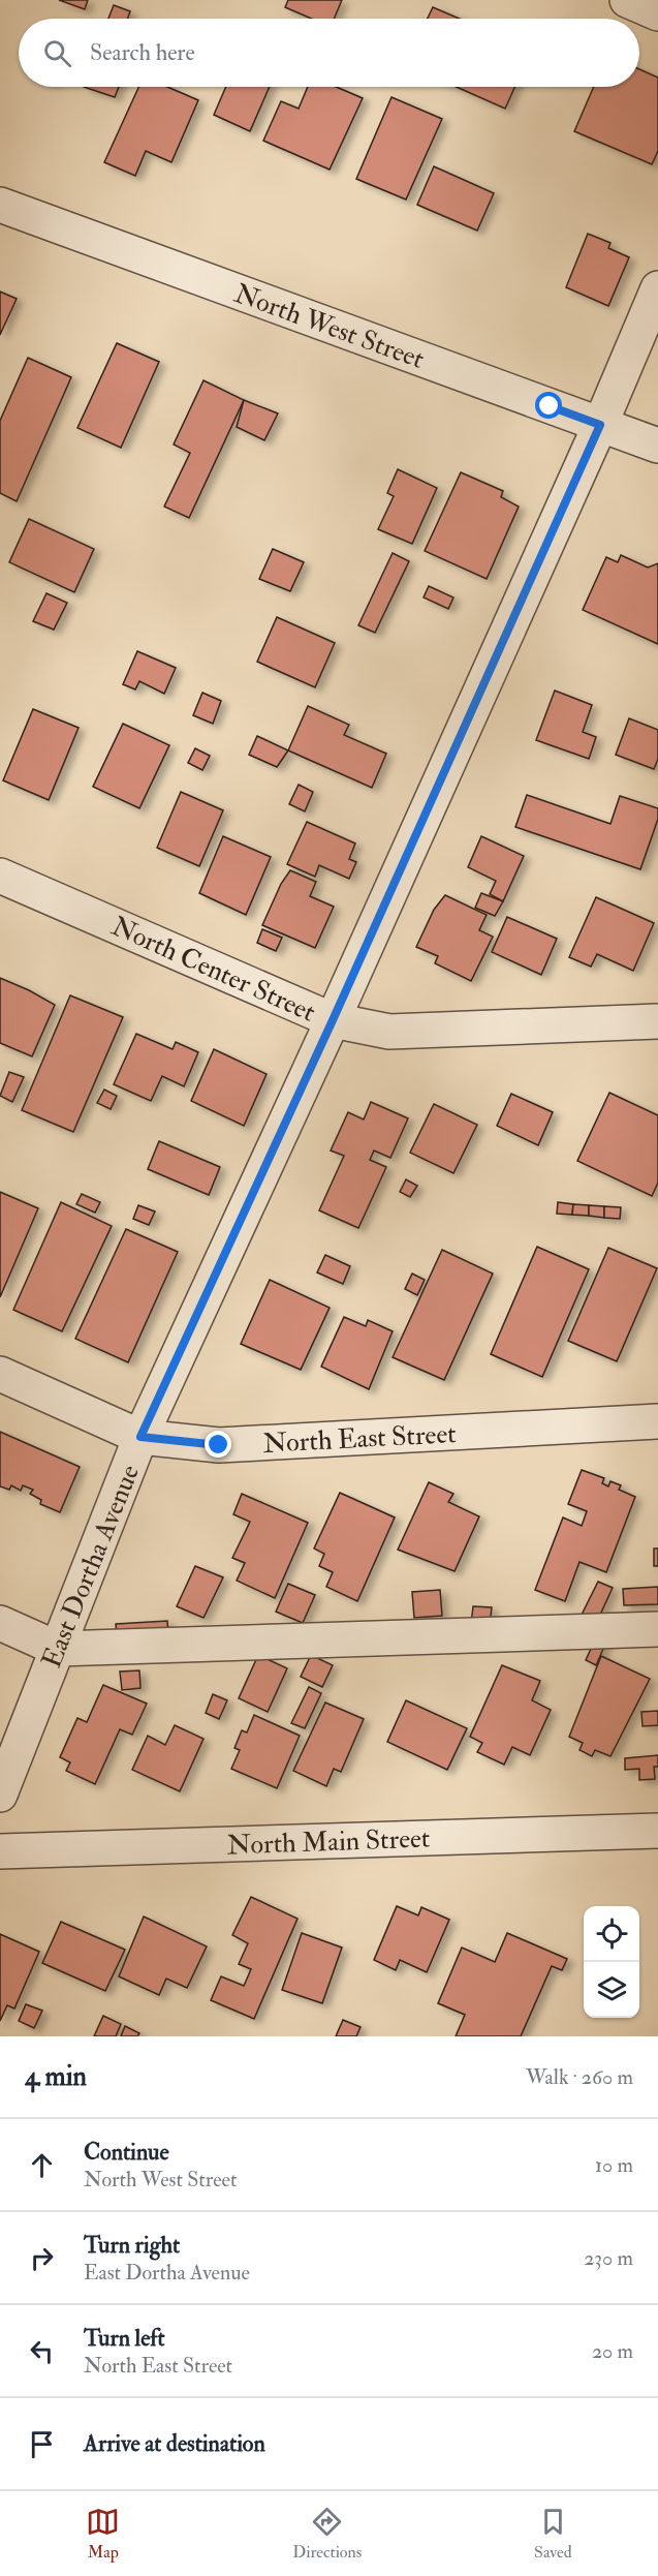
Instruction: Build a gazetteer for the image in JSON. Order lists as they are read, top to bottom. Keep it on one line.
{"streets":{"street":["North West Street","North Center Street","North East Street","East Dortha Avenue","North Main Street"]},"crossings":[["North West Street","East Dortha Avenue"],["North Center Street","East Dortha Avenue"],["North East Street","East Dortha Avenue"]],"page":{"search":"Search here","heading":["4 min","Walk · 260 m"],"list":[["Continue","North West Street","10 m"],["Turn right","East Dortha Avenue","230 m"],["Turn left","North East Street","20 m"],"Arrive at destination"],"nav":["Map","Directions","Saved"]}}
